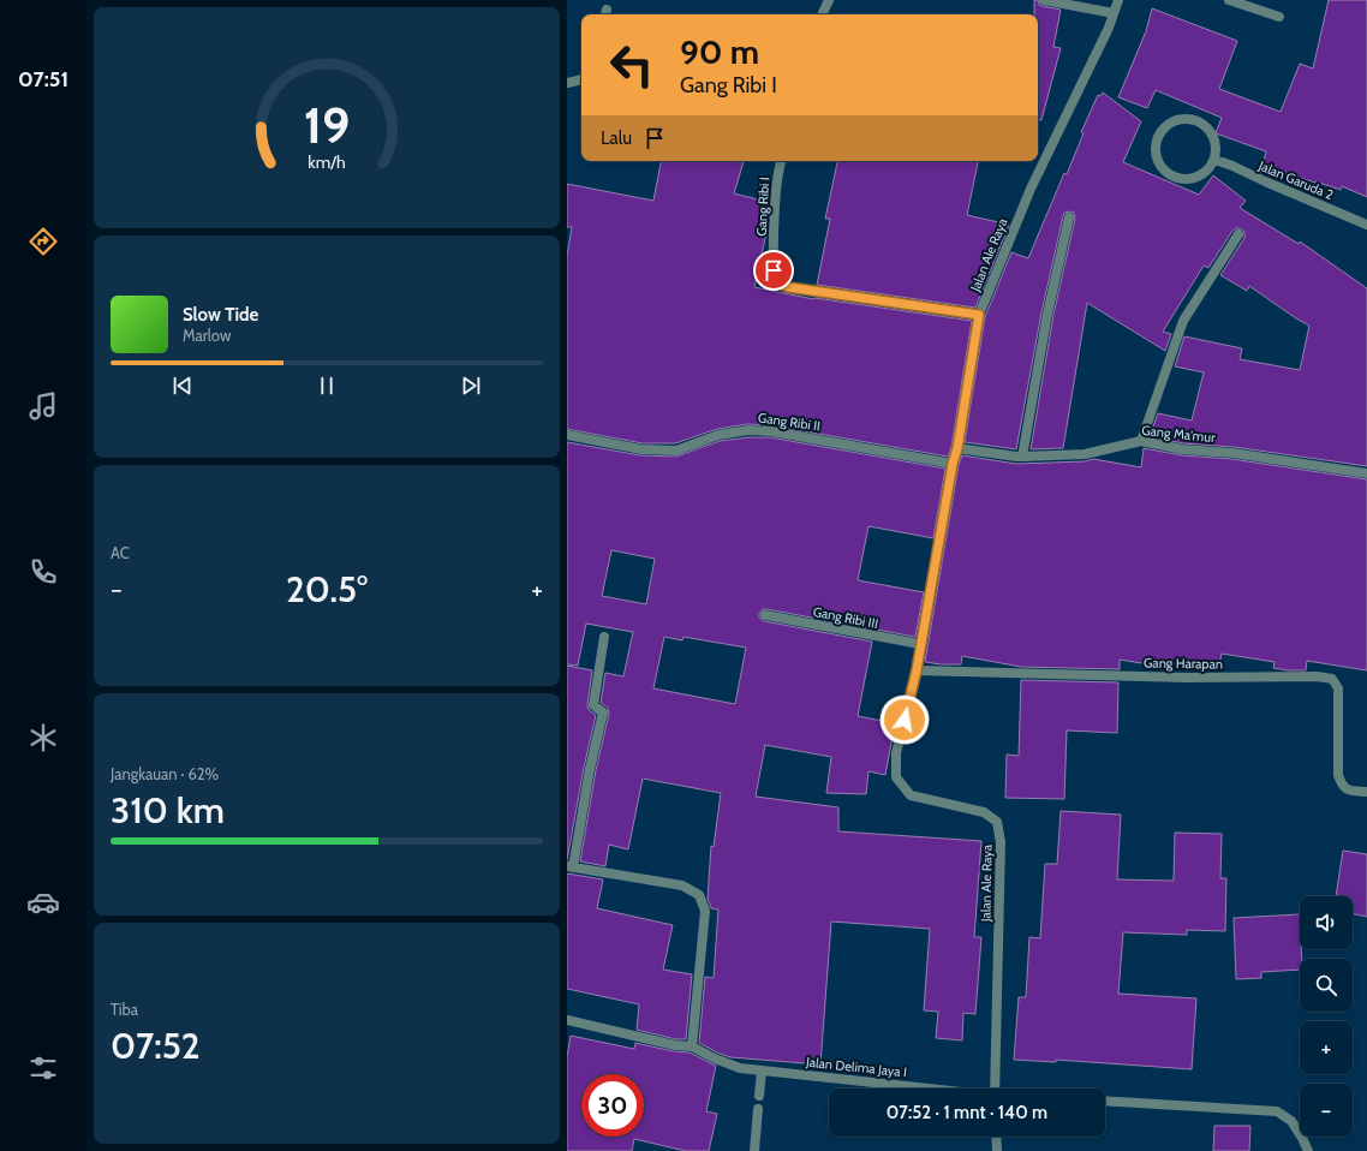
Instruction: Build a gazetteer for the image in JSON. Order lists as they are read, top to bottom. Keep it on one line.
{"streets":{"street":["Jalan Garuda 2","Gang Ribi I","Jalan Ale Raya","Gang Ribi II","Gang Ma'mur","Gang Ribi III","Gang Harapan","Jalan Delima Jaya I"]},"crossings":[["Gang Ribi I","Jalan Ale Raya"],["Jalan Ale Raya","Gang Ribi II"],["Jalan Ale Raya","Gang Ma'mur"],["Jalan Ale Raya","Gang Ribi III"],["Jalan Ale Raya","Gang Harapan"]],"page":{"tabs":"07:51","turn":["90 m","Gang Ribi I"],"then":"Lalu","song":["Slow Tide","Marlow"],"tile":["AC",["Jangkauan · 62%","310 km"],["Tiba","07:52"]],"heat":["−","20.5°","+"],"map_buttons":["+","−"],"limit":"30","trip":"07:52 · 1 mnt · 140 m","gauge":["19","km/h"]}}
